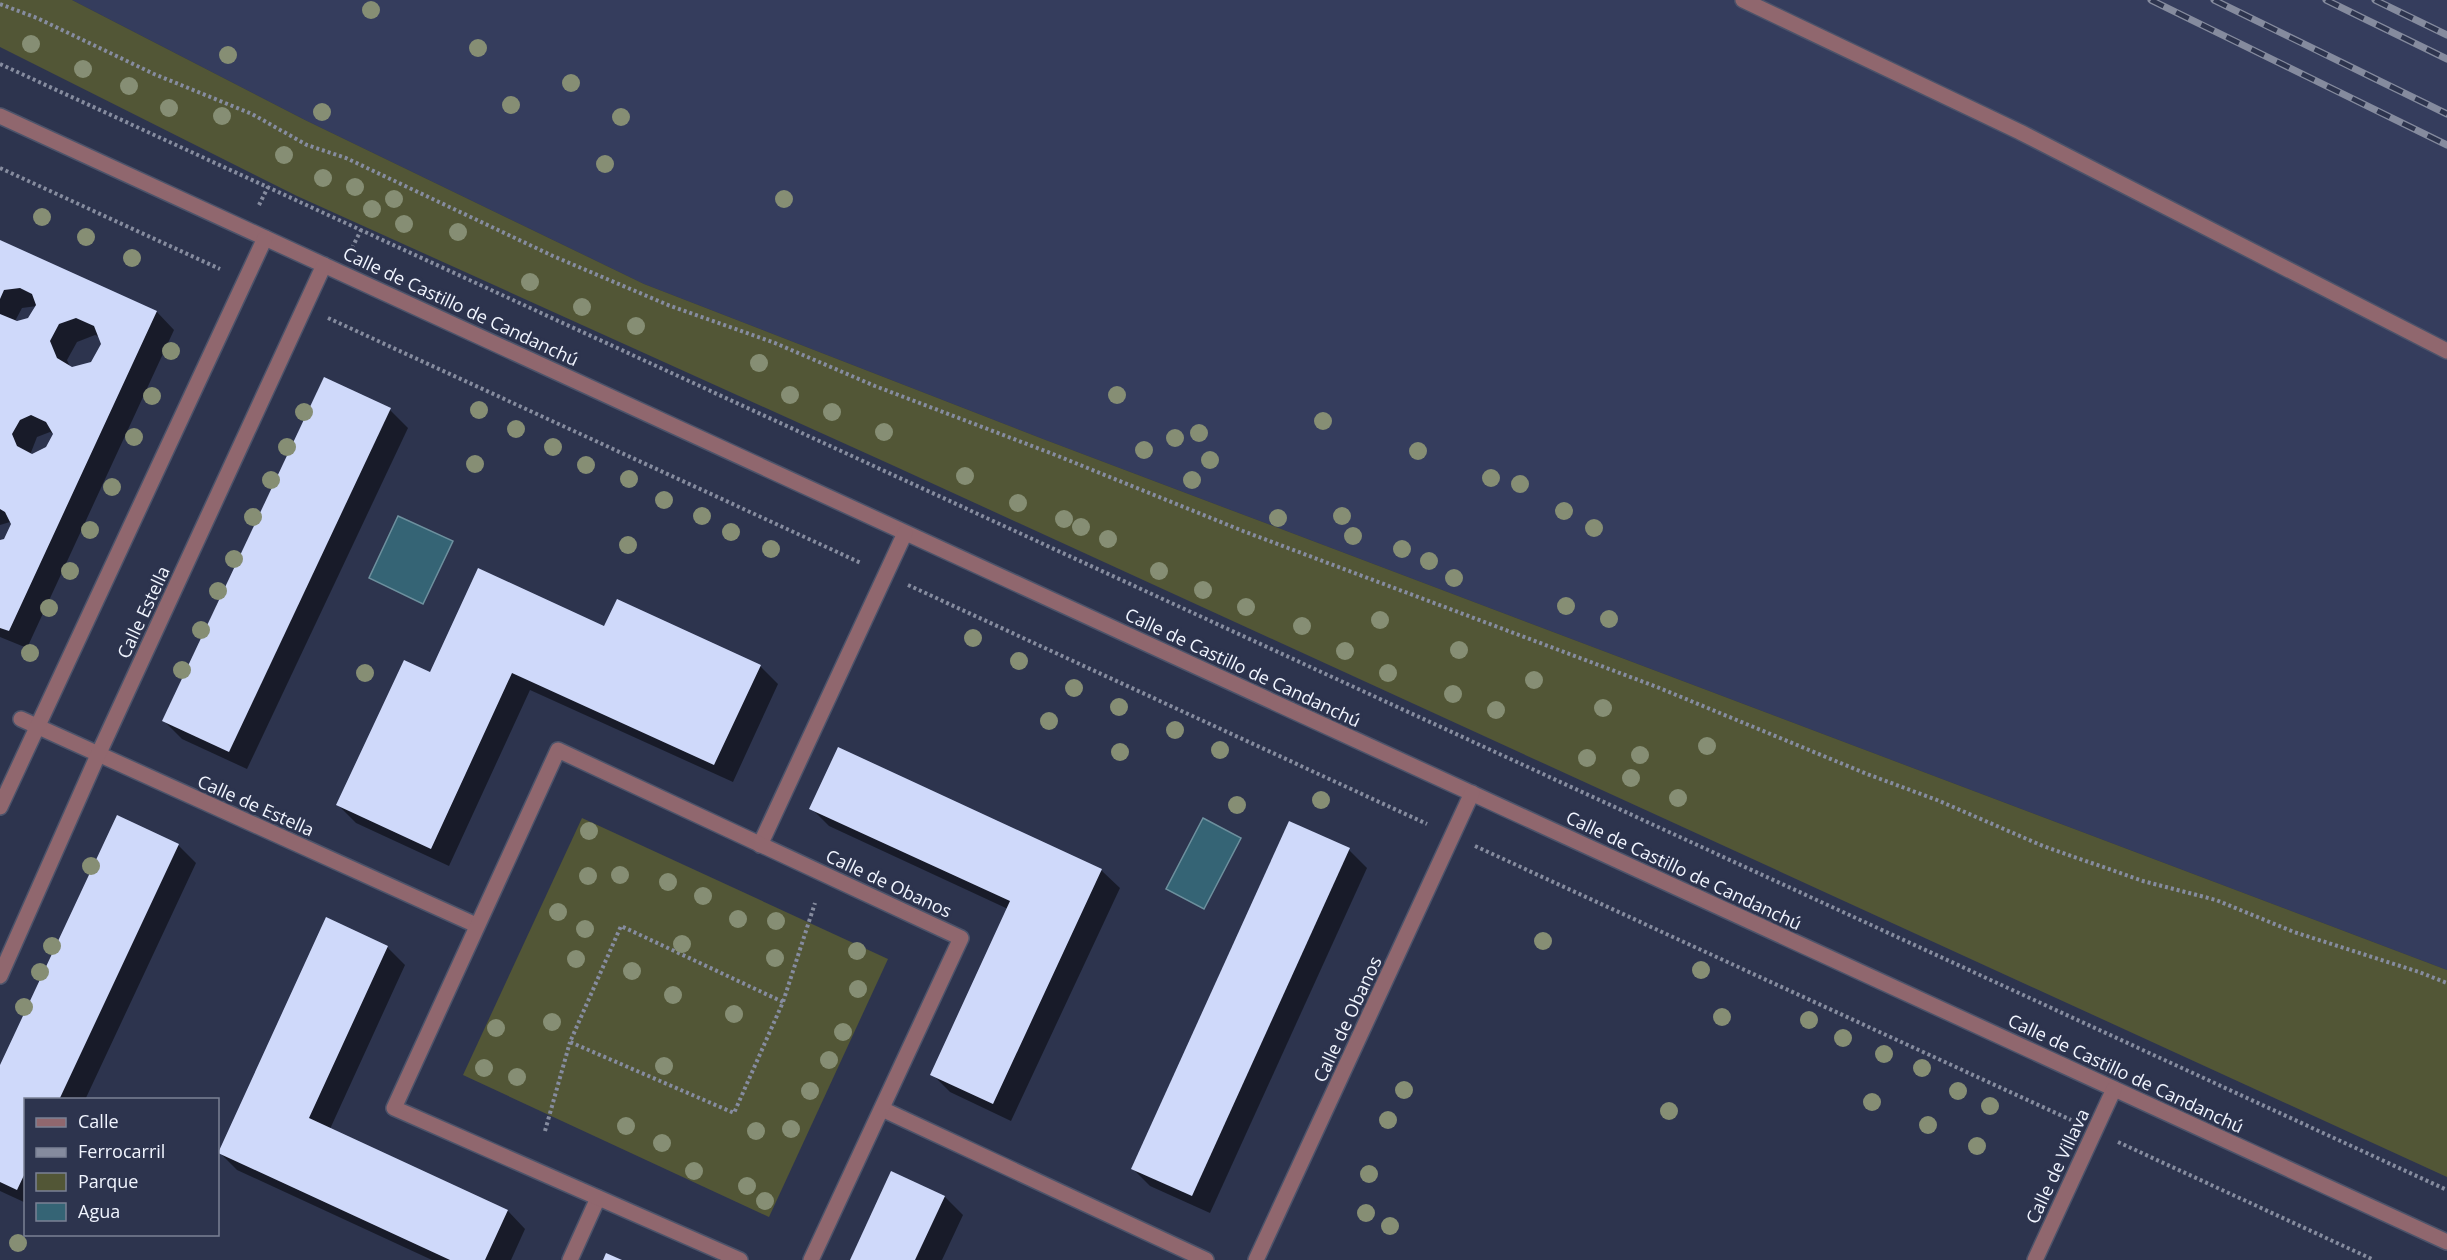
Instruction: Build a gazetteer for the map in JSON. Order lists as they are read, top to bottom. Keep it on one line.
{"streets":{"street":["Calle de Castillo de Candanchú","Calle Estella","Calle de Estella","Calle de Obanos","Calle de Villava"]},"crossings":[["Calle de Castillo de Candanchú","Calle Estella"],["Calle de Castillo de Candanchú","Calle de Obanos"],["Calle de Castillo de Candanchú","Calle de Villava"],["Calle Estella","Calle de Estella"]],"legend":["Calle","Ferrocarril","Parque","Agua"]}
